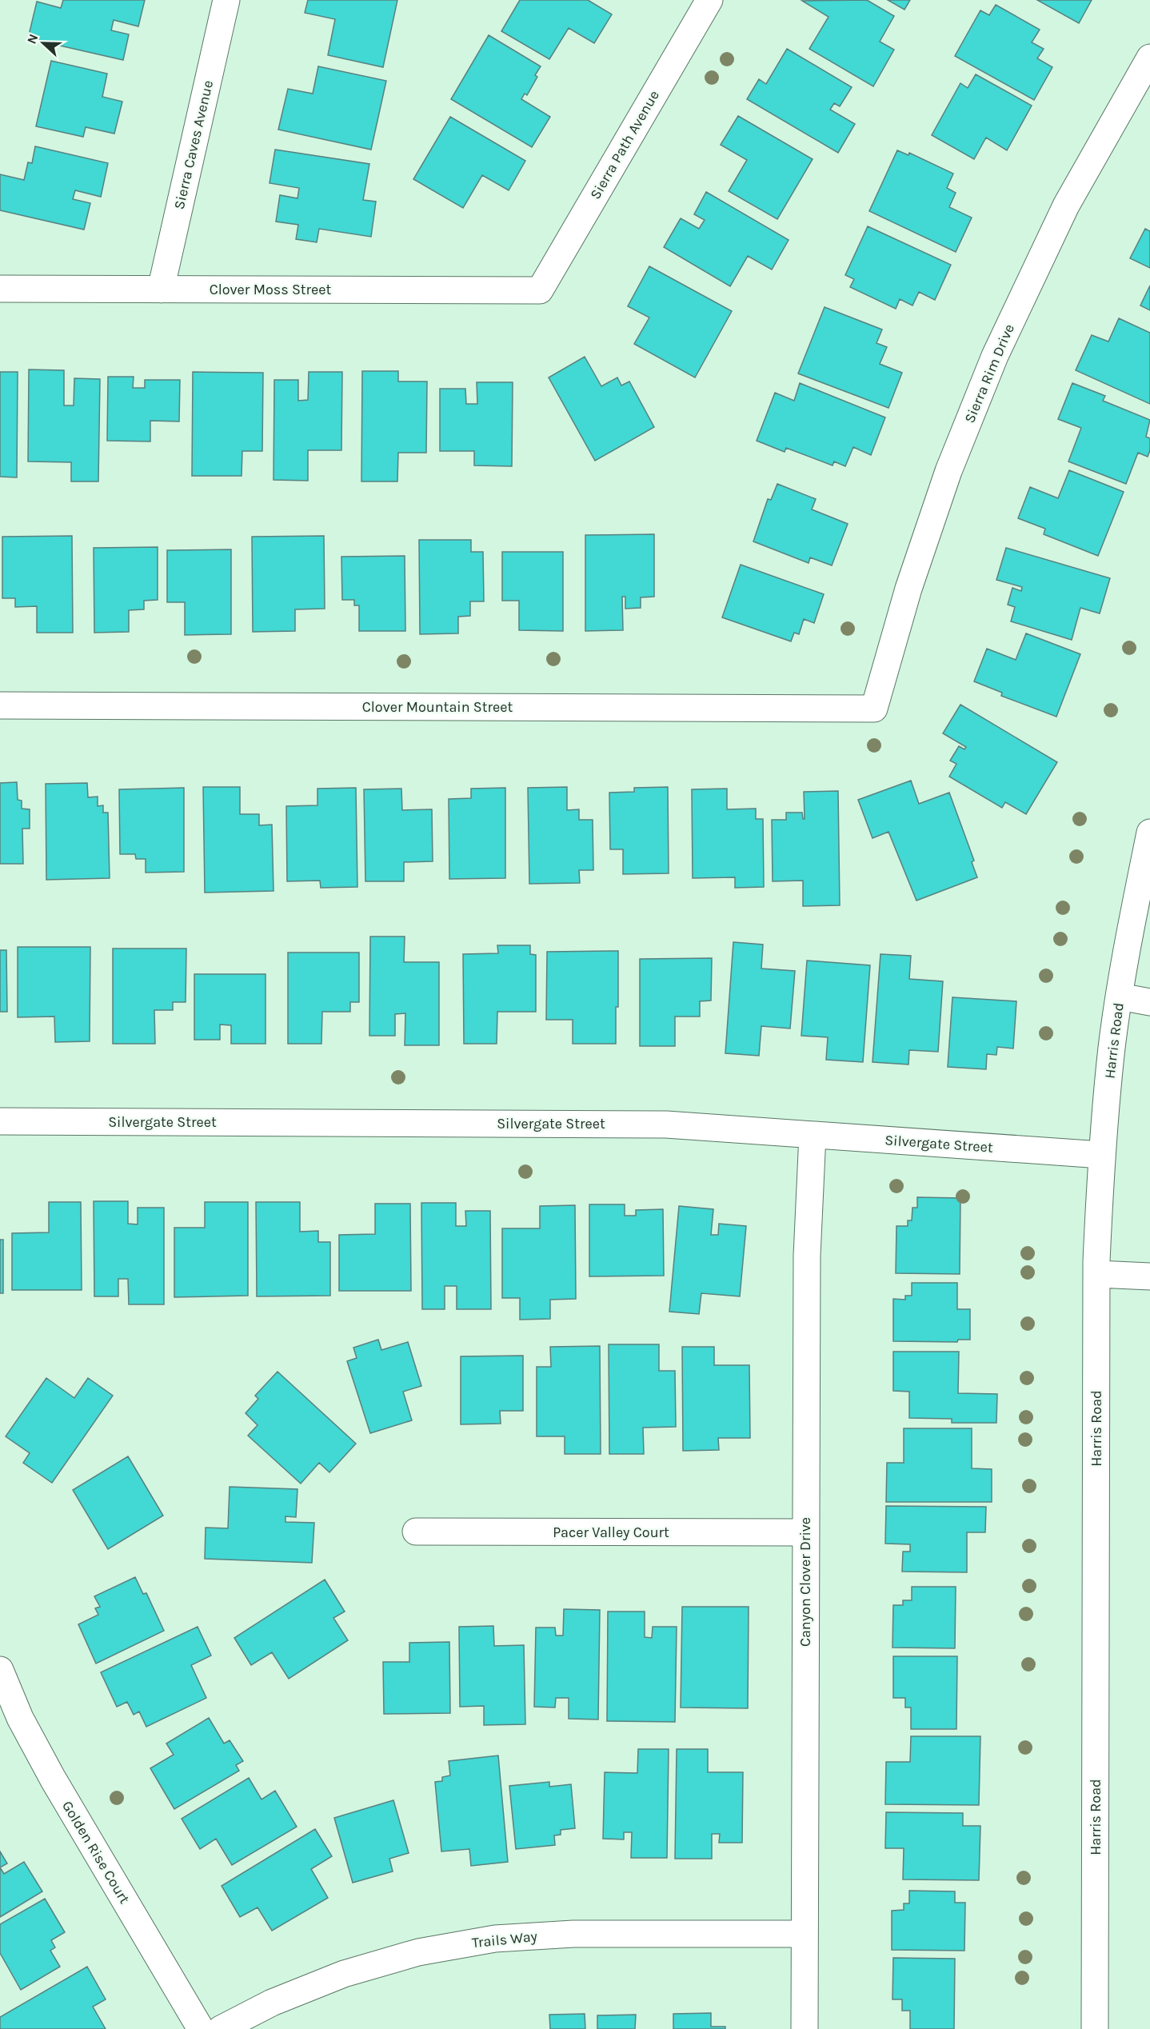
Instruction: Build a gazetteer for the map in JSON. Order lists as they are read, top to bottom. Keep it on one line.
{"streets":{"street":["Sierra Caves Avenue","Sierra Path Avenue","Clover Moss Street","Sierra Rim Drive","Clover Mountain Street","Harris Road","Silvergate Street","Pacer Valley Court","Canyon Clover Drive","Golden Rise Court","Trails Way"]},"crossings":[["Sierra Caves Avenue","Clover Moss Street"],["Sierra Path Avenue","Clover Moss Street"],["Sierra Rim Drive","Clover Mountain Street"],["Harris Road","Silvergate Street"],["Silvergate Street","Canyon Clover Drive"],["Pacer Valley Court","Canyon Clover Drive"],["Canyon Clover Drive","Trails Way"]],"north":"left"}
